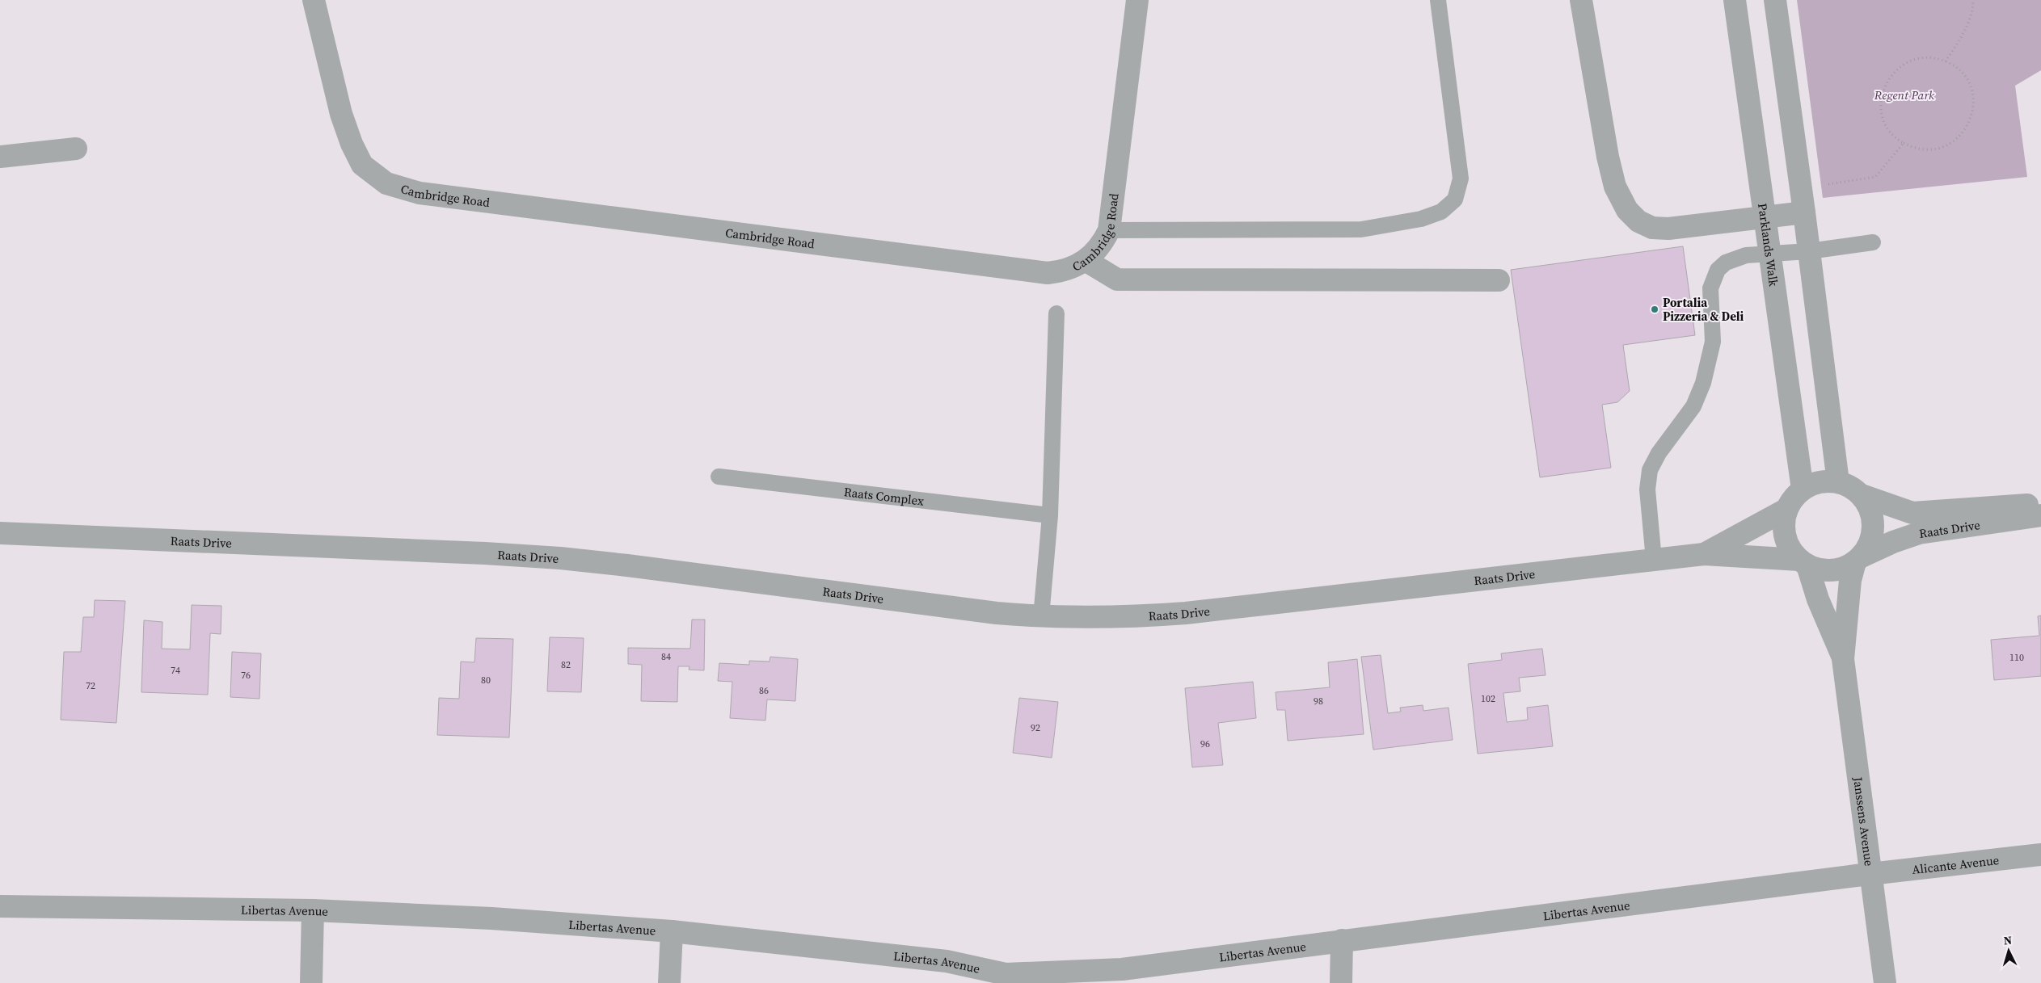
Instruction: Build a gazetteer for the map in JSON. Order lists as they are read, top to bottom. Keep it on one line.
{"streets":{"street":["Cambridge Road","Parklands Walk","Raats Drive","Janssens Avenue","Alicante Avenue","Libertas Avenue"],"lane":["Raats Complex"]},"crossings":[["Parklands Walk","Raats Drive"],["Parklands Walk","Janssens Avenue"],["Raats Drive","Janssens Avenue"],["Janssens Avenue","Alicante Avenue"],["Janssens Avenue","Libertas Avenue"],["Alicante Avenue","Libertas Avenue"]],"parks":["Regent Park"],"places":["Portalia Pizzeria & Deli"],"house_numbers":["84","110","82","74","76","80","72","86","102","98","92","96"],"north":"top"}
